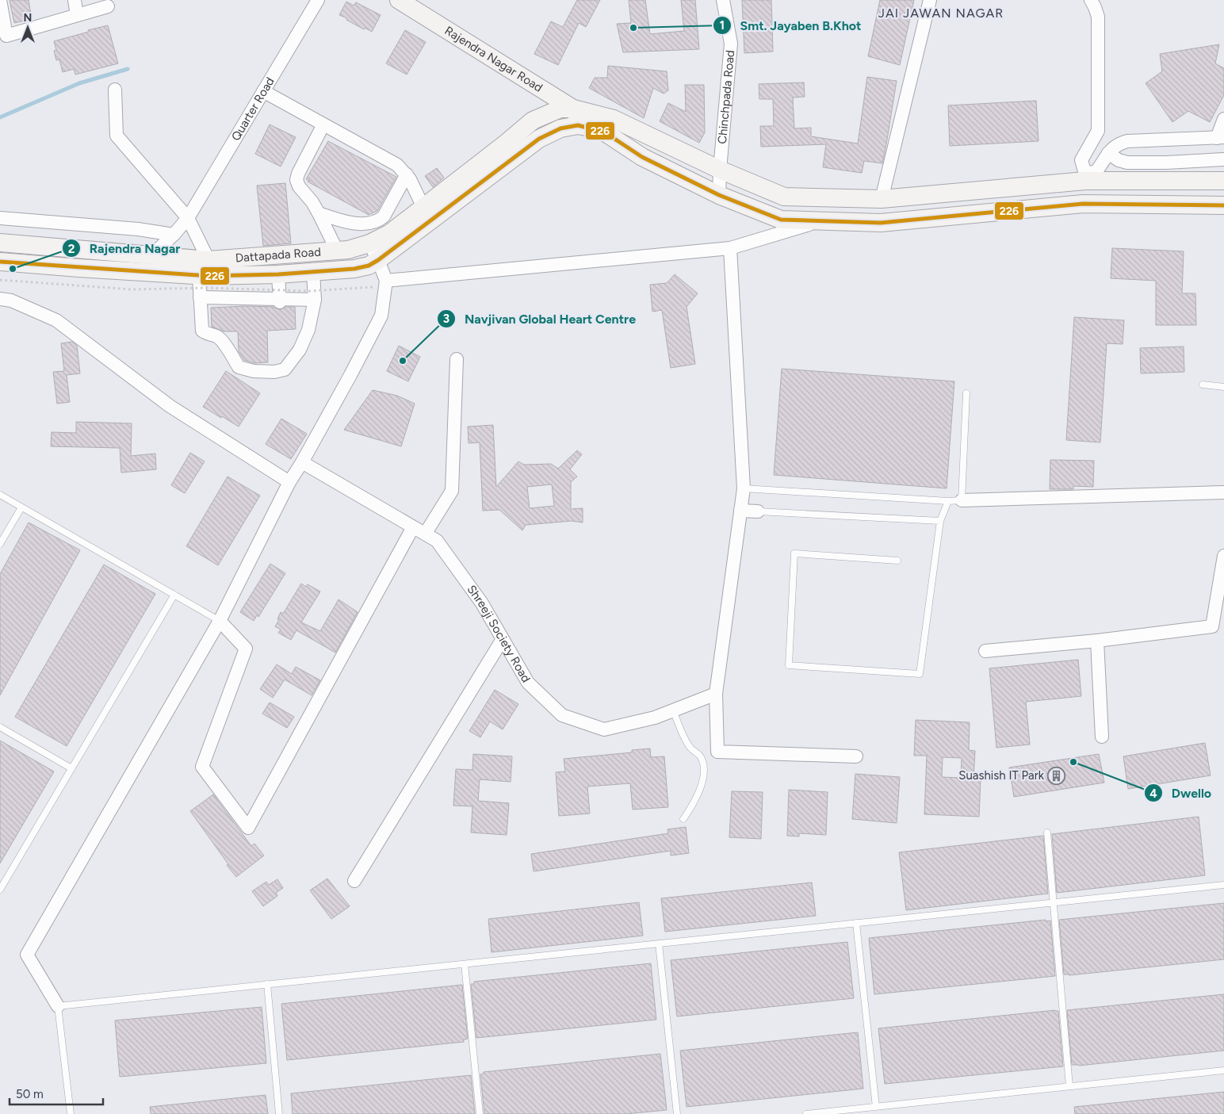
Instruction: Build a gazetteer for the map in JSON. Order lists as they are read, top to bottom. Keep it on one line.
{"streets":{"main road":["Rajendra Nagar Road","Dattapada Road"],"street":["Chinchpada Road","Quarter Road","Shreeji Society Road"]},"districts":["JAI JAWAN NAGAR"],"places":{"other":["Smt. Jayaben B.Khot","Rajendra Nagar","Navjivan Global Heart Centre","Dwello"],"building":["Suashish IT Park"]},"lines":["transit line 226"],"scale_bar":"50 m","north":"top"}
